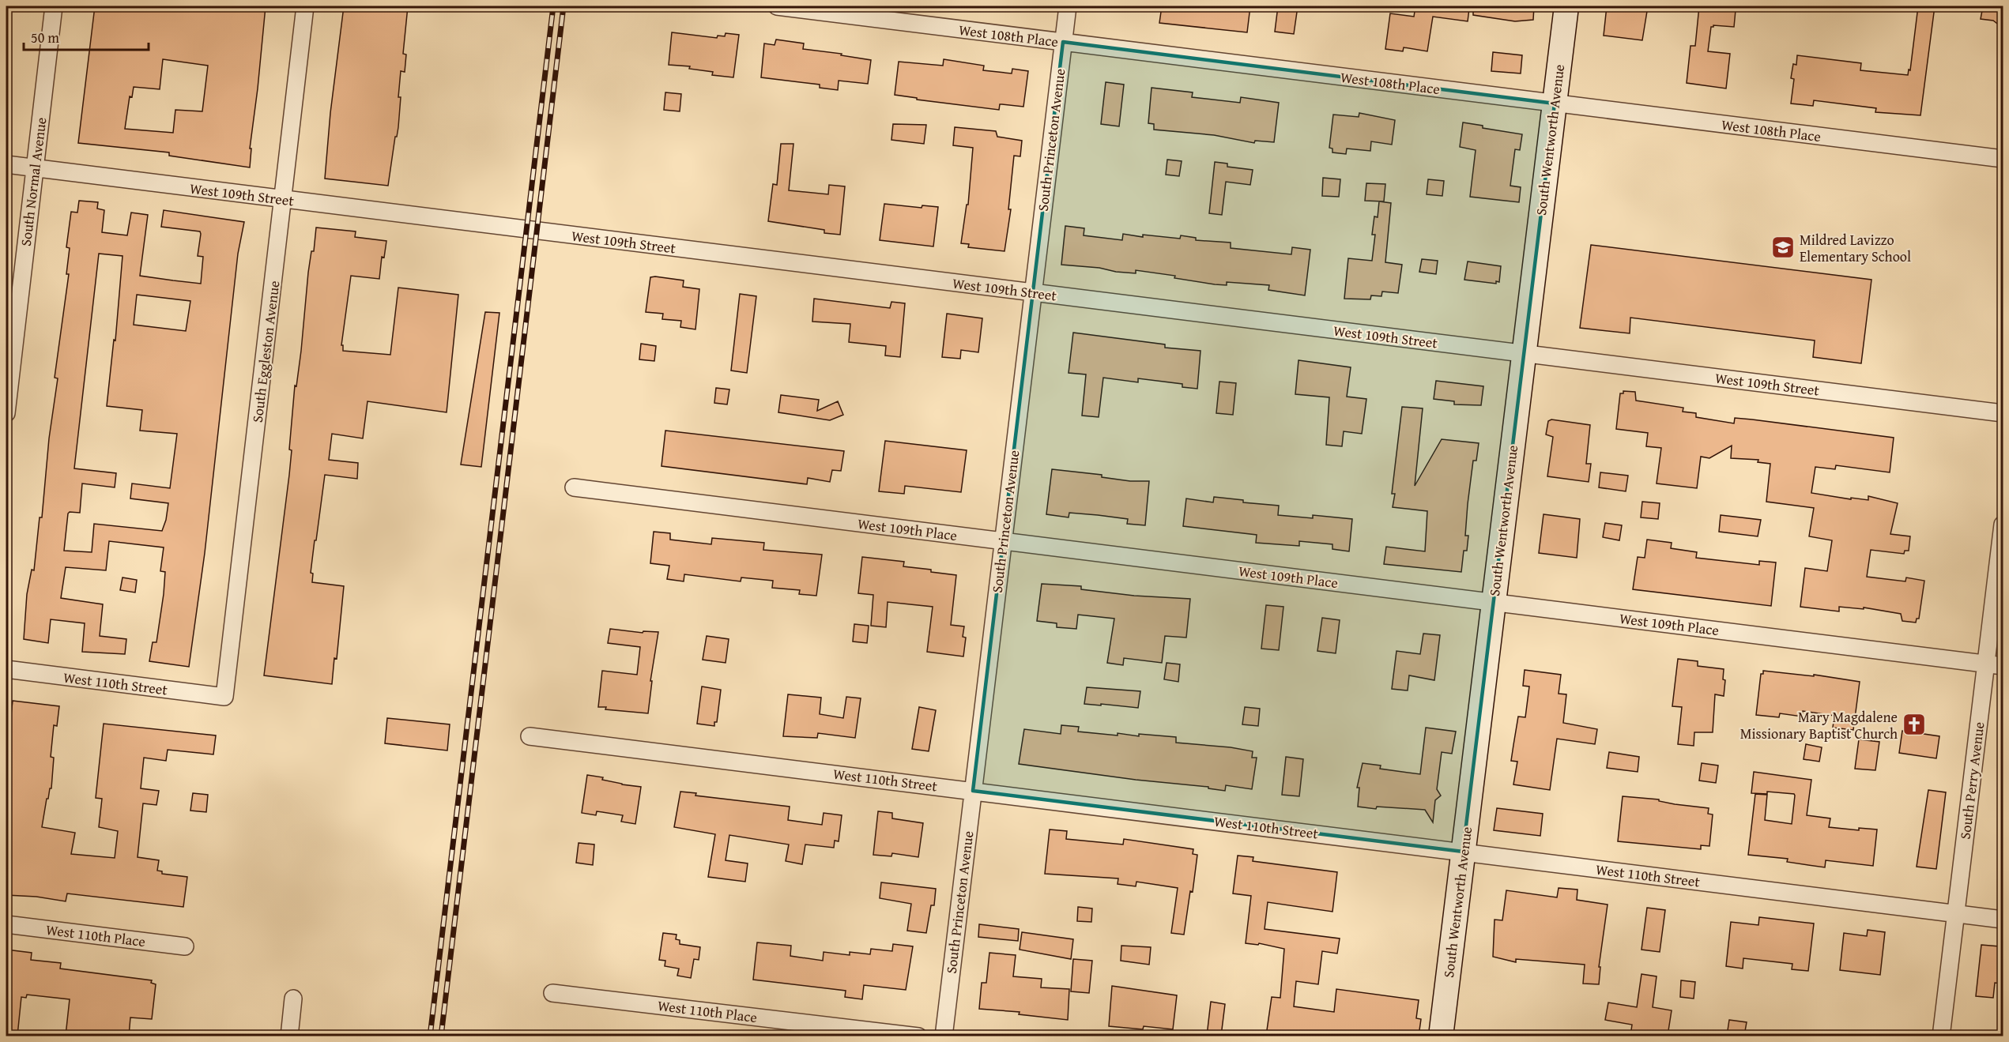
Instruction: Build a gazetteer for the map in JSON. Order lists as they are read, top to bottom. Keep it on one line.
{"streets":{"street":["West 108th Place","South Princeton Avenue","South Wentworth Avenue","South Normal Avenue","West 109th Street","South Eggleston Avenue","West 109th Place","West 110th Street","South Perry Avenue","West 110th Place"]},"crossings":[["West 108th Place","South Princeton Avenue"],["West 108th Place","South Wentworth Avenue"],["South Princeton Avenue","West 109th Street"],["South Princeton Avenue","West 109th Place"],["South Princeton Avenue","West 110th Street"],["South Wentworth Avenue","West 109th Street"],["South Wentworth Avenue","West 109th Place"],["South Wentworth Avenue","West 110th Street"],["South Normal Avenue","West 109th Street"],["West 109th Street","South Eggleston Avenue"],["South Eggleston Avenue","West 110th Street"],["West 109th Place","South Perry Avenue"],["West 110th Street","South Perry Avenue"]],"places":{"school or university":["Mildred Lavizzo Elementary School"],"church":["Mary Magdalene Missionary Baptist Church"]},"scale_bar":"50 m"}
